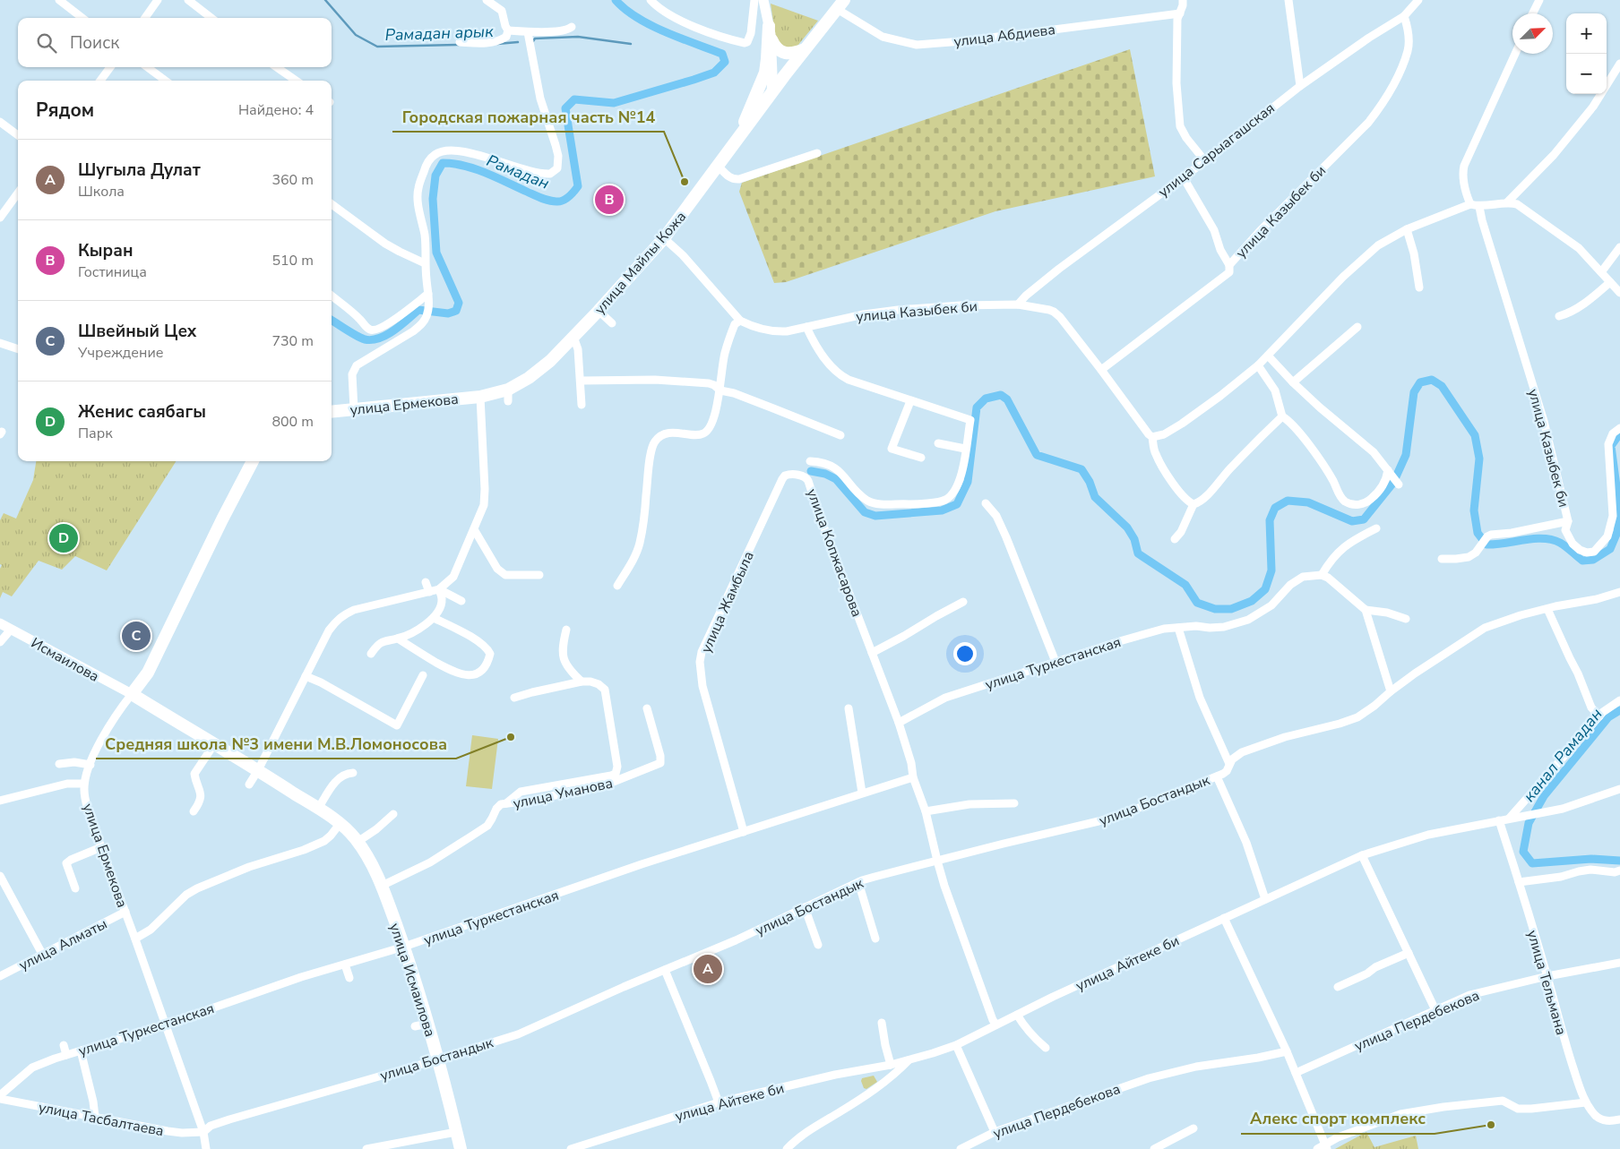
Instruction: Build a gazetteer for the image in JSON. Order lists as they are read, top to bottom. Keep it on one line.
{"streets":{"main road":["улица Майлы Кожа","улица Ермекова","улица Исмаилова"],"street":["улица Абдиева","улица Сарыагашская","улица Казыбек би","улица Копжасарова","улица Жамбыла","Исмаилова","улица Туркестанская","улица Уманова","улица Бостандык","улица Алматы","улица Айтеке би","улица Тельмана","улица Пердебекова","улица Тасбалтаева"]},"crossings":[["улица Абдиева","улица Майлы Кожа"],["улица Сарыагашская","улица Казыбек би"],["улица Казыбек би","улица Майлы Кожа"],["улица Майлы Кожа","улица Ермекова"],["улица Ермекова","Исмаилова"],["улица Ермекова","улица Туркестанская"],["улица Ермекова","улица Бостандык"],["улица Ермекова","улица Алматы"],["улица Ермекова","улица Исмаилова"],["улица Ермекова","улица Тасбалтаева"],["улица Копжасарова","улица Жамбыла"],["улица Копжасарова","улица Туркестанская"],["улица Жамбыла","улица Туркестанская"],["Исмаилова","улица Исмаилова"],["улица Туркестанская","улица Исмаилова"],["улица Туркестанская","улица Тасбалтаева"],["улица Уманова","улица Исмаилова"],["улица Бостандык","улица Исмаилова"],["улица Бостандык","улица Тасбалтаева"],["улица Айтеке би","улица Тельмана"],["улица Тельмана","улица Пердебекова"]],"water":["Рамадан арык","Рамадан","канал Рамадан"],"places":["Городская пожарная часть №14","Средняя школа №3 имени М.В.Ломоносова","Алекс спорт комплекс"],"north":"top right","page":{"map_buttons":["+","−"],"search":"Поиск","heading":["Рядом","Найдено: 4"],"list":[{"mark":"A","name":"Шугыла Дулат","note":"Школа","value":"360 m"},{"mark":"B","name":"Кыран","note":"Гостиница","value":"510 m"},{"mark":"C","name":"Швейный Цех","note":"Учреждение","value":"730 m"},{"mark":"D","name":"Женис саябагы","note":"Парк","value":"800 m"}],"pins":["B","D","C","A"]}}
